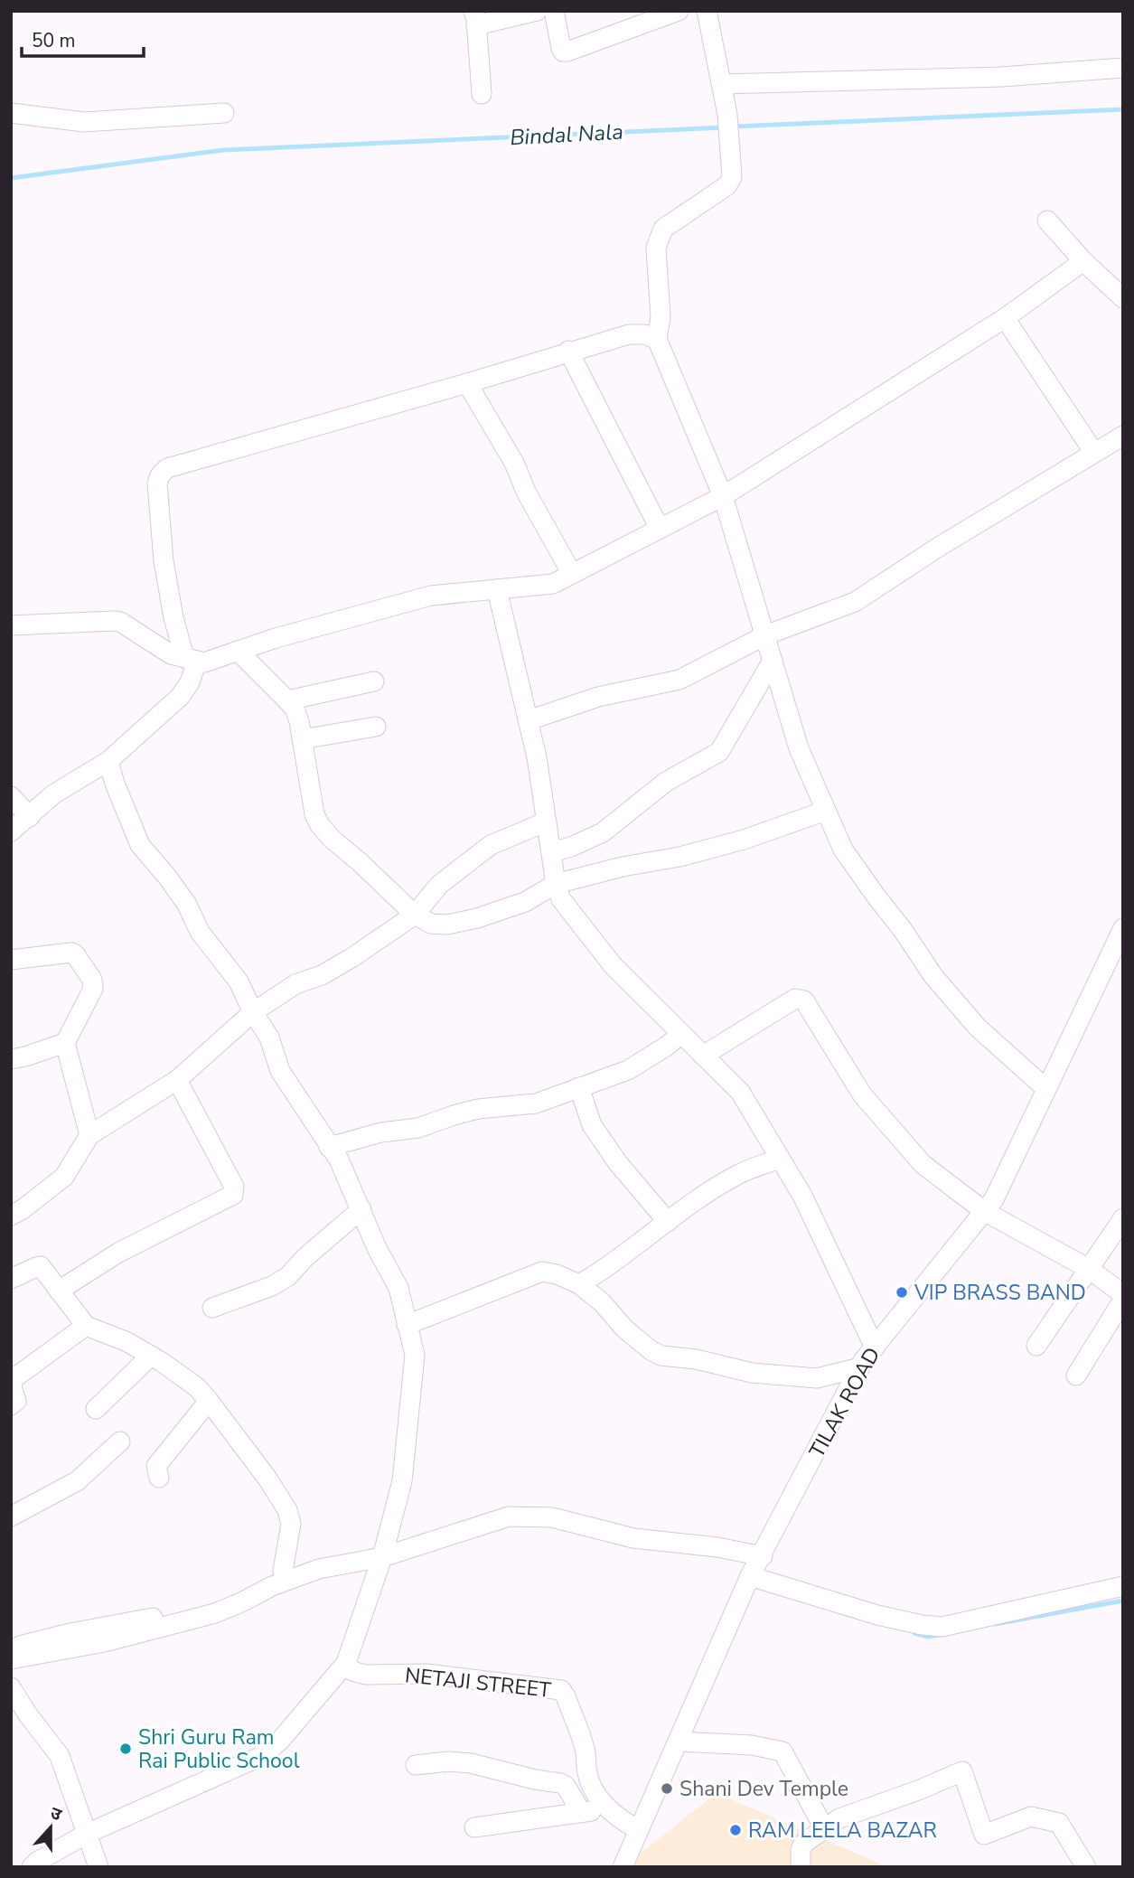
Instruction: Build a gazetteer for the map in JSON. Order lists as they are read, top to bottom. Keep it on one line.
{"streets":{"street":["TILAK ROAD","NETAJI STREET"]},"crossings":[["TILAK ROAD","NETAJI STREET"]],"water":["Bindal Nala"],"places":["VIP BRASS BAND","Shri Guru Ram Rai Public School","Shani Dev Temple","RAM LEELA BAZAR"],"scale_bar":"50 m","north":"top"}
